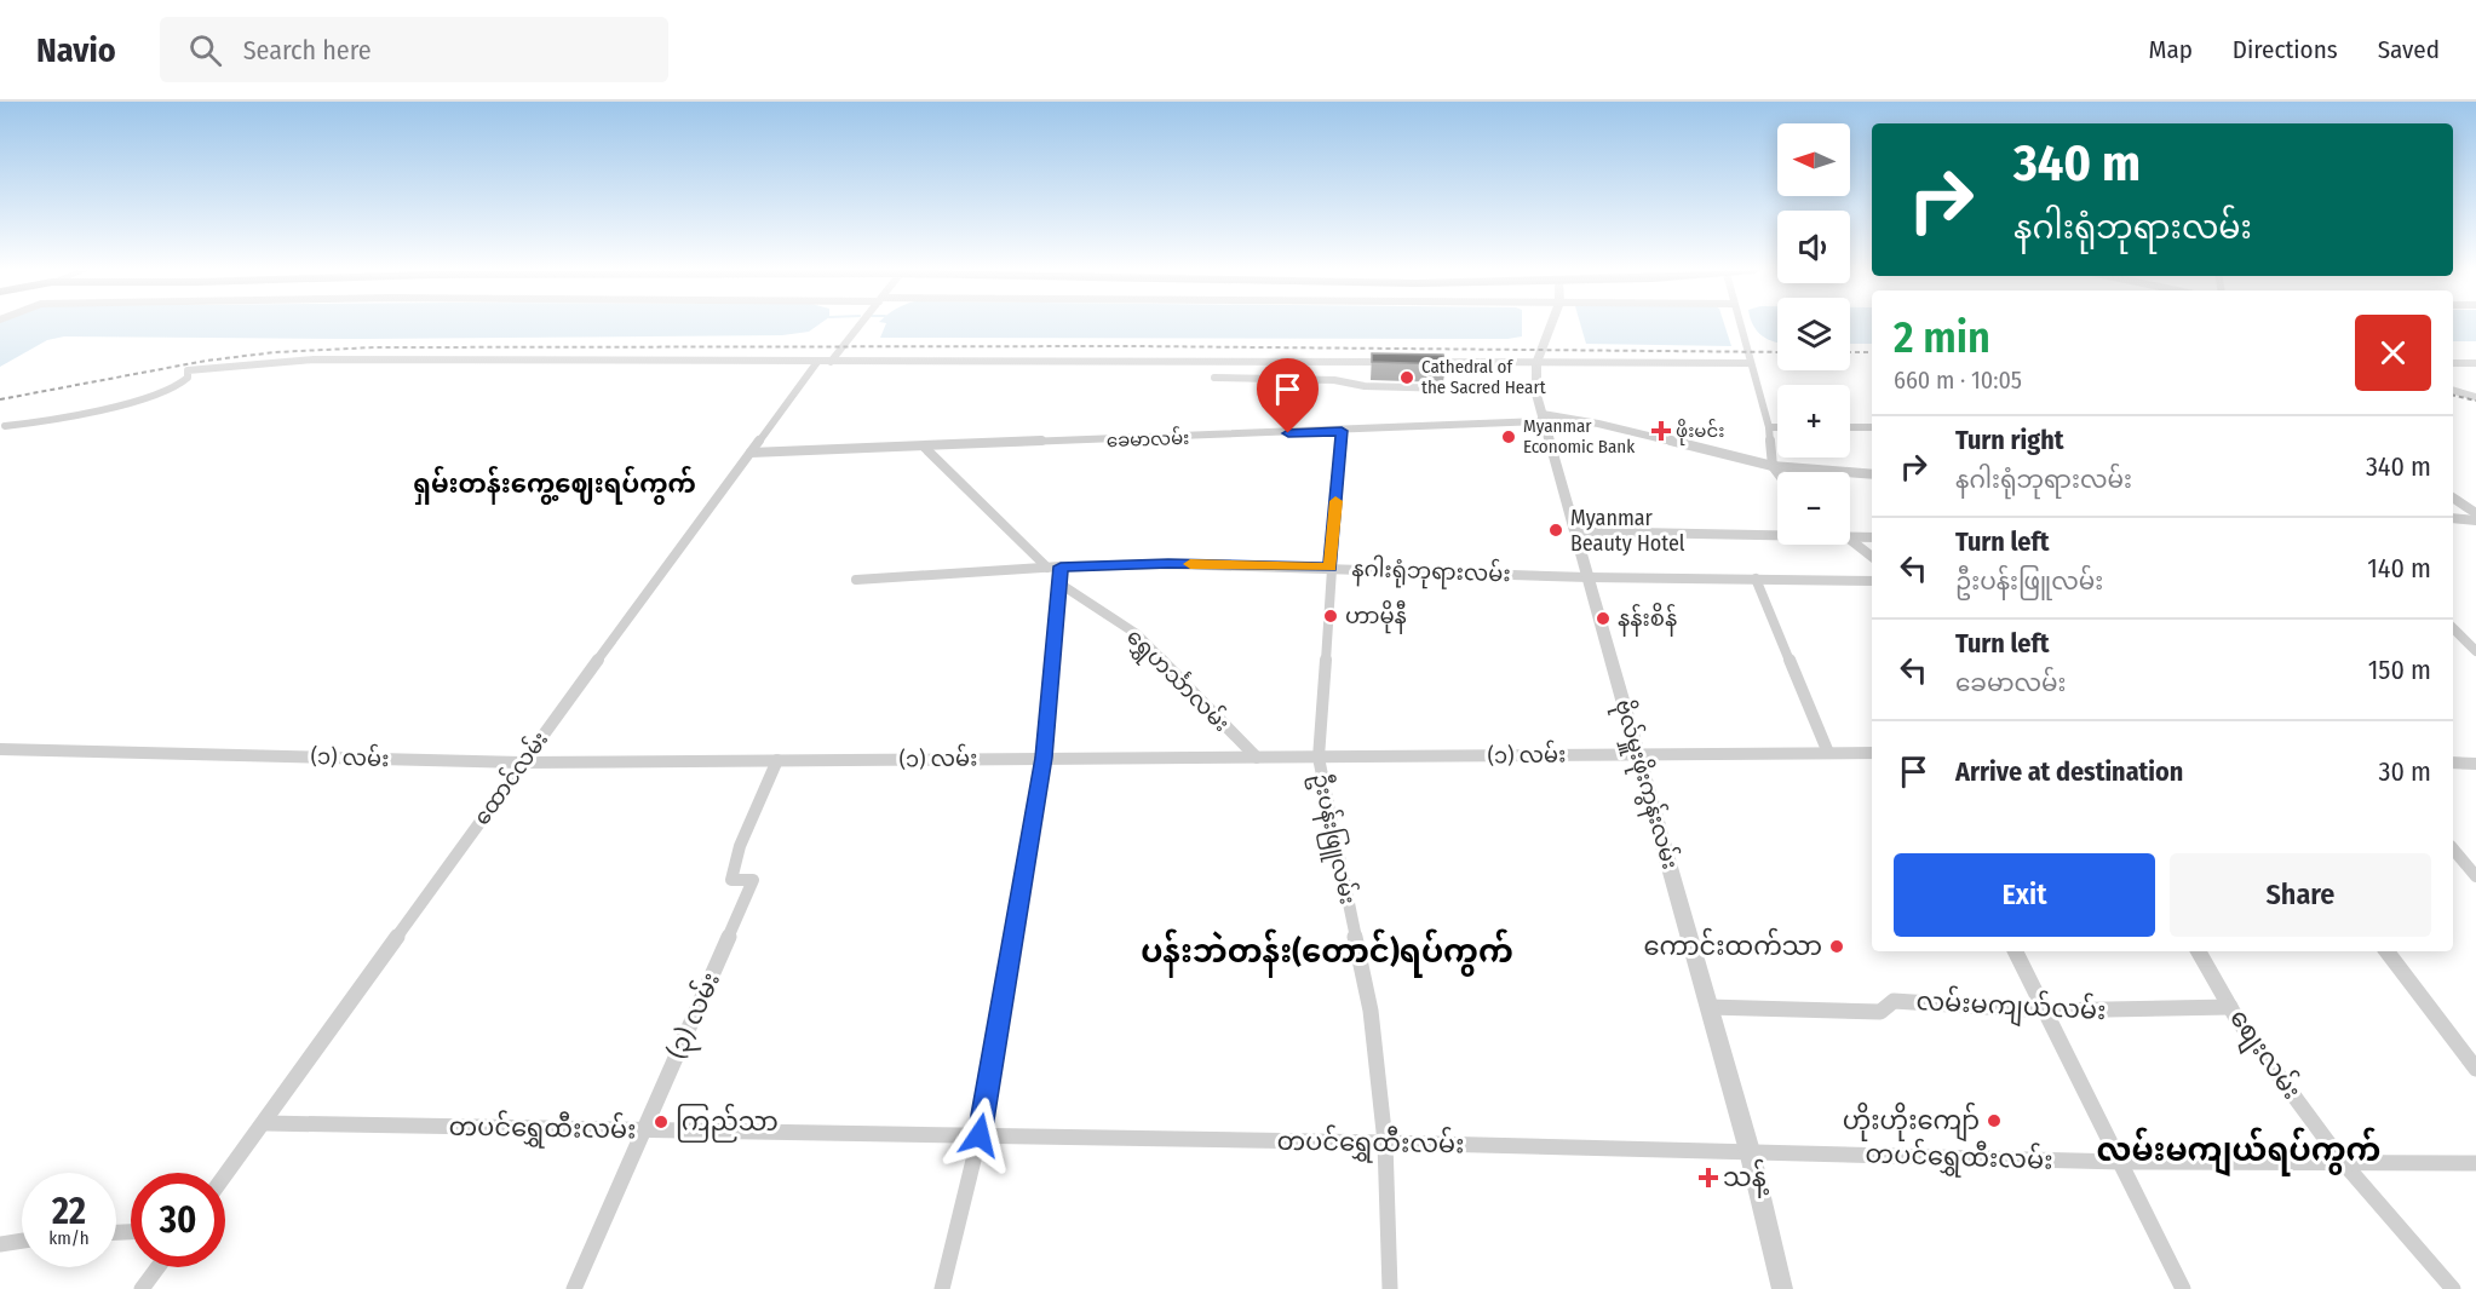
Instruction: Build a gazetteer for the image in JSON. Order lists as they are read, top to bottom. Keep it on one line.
{"streets":{"street":["ခေမာလမ်း","နဂါးရုံဘုရားလမ်း","ရွှေဟင်္သာလမ်း","(၁) လမ်း","ထောင်လမ်း","ဗိုလ်မှူးဖိုးကွန်းလမ်း","ဦးပန်းဖြူလမ်း","လမ်းမကျယ်လမ်း","(၃) လမ်း","စျေးလမ်း","တပင်ရွှေထီးလမ်း"]},"crossings":[["ခေမာလမ်း","ထောင်လမ်း"],["ခေမာလမ်း","ဗိုလ်မှူးဖိုးကွန်းလမ်း"],["ခေမာလမ်း","ဦးပန်းဖြူလမ်း"],["နဂါးရုံဘုရားလမ်း","ဗိုလ်မှူးဖိုးကွန်းလမ်း"],["နဂါးရုံဘုရားလမ်း","ဦးပန်းဖြူလမ်း"],["ရွှေဟင်္သာလမ်း","(၁) လမ်း"],["(၁) လမ်း","ထောင်လမ်း"],["(၁) လမ်း","ဗိုလ်မှူးဖိုးကွန်းလမ်း"],["(၁) လမ်း","ဦးပန်းဖြူလမ်း"],["(၁) လမ်း","(၃) လမ်း"],["ထောင်လမ်း","တပင်ရွှေထီးလမ်း"],["ဗိုလ်မှူးဖိုးကွန်းလမ်း","လမ်းမကျယ်လမ်း"],["ဗိုလ်မှူးဖိုးကွန်းလမ်း","တပင်ရွှေထီးလမ်း"],["ဦးပန်းဖြူလမ်း","တပင်ရွှေထီးလမ်း"],["လမ်းမကျယ်လမ်း","စျေးလမ်း"],["(၃) လမ်း","တပင်ရွှေထီးလမ်း"],["စျေးလမ်း","တပင်ရွှေထီးလမ်း"]],"districts":["ရှမ်းတန်းကွေ့ဈေးရပ်ကွက်","ပန်းဘဲတန်း(တောင်)ရပ်ကွက်","လမ်းမကျယ်ရပ်ကွက်"],"places":{"other":["Cathedral of the Sacred Heart","Myanmar Economic Bank","Myanmar Beauty Hotel","ဟာမိုနီ","နန်းစိန်","ကောင်းထက်သာ","ဟိုးဟိုးကျော်","ကြည်သာ"],"health":["ဖိုးမင်း","သန့်"]},"north":"left","page":{"header":"Navio","search":"Search here","nav":["Map","Directions","Saved"],"map_buttons":["+","−"],"turn":["340 m","နဂါးရုံဘုရားလမ်း"],"heading":["2 min","660 m · 10:05"],"list":[{"name":"Turn right","note":"နဂါးရုံဘုရားလမ်း","value":"340 m"},{"name":"Turn left","note":"ဦးပန်းဖြူလမ်း","value":"140 m"},{"name":"Turn left","note":"ခေမာလမ်း","value":"150 m"},{"name":"Arrive at destination","value":"30 m"}],"buttons":["Exit","Share"],"speed":"22 km/h","limit":"30"}}
